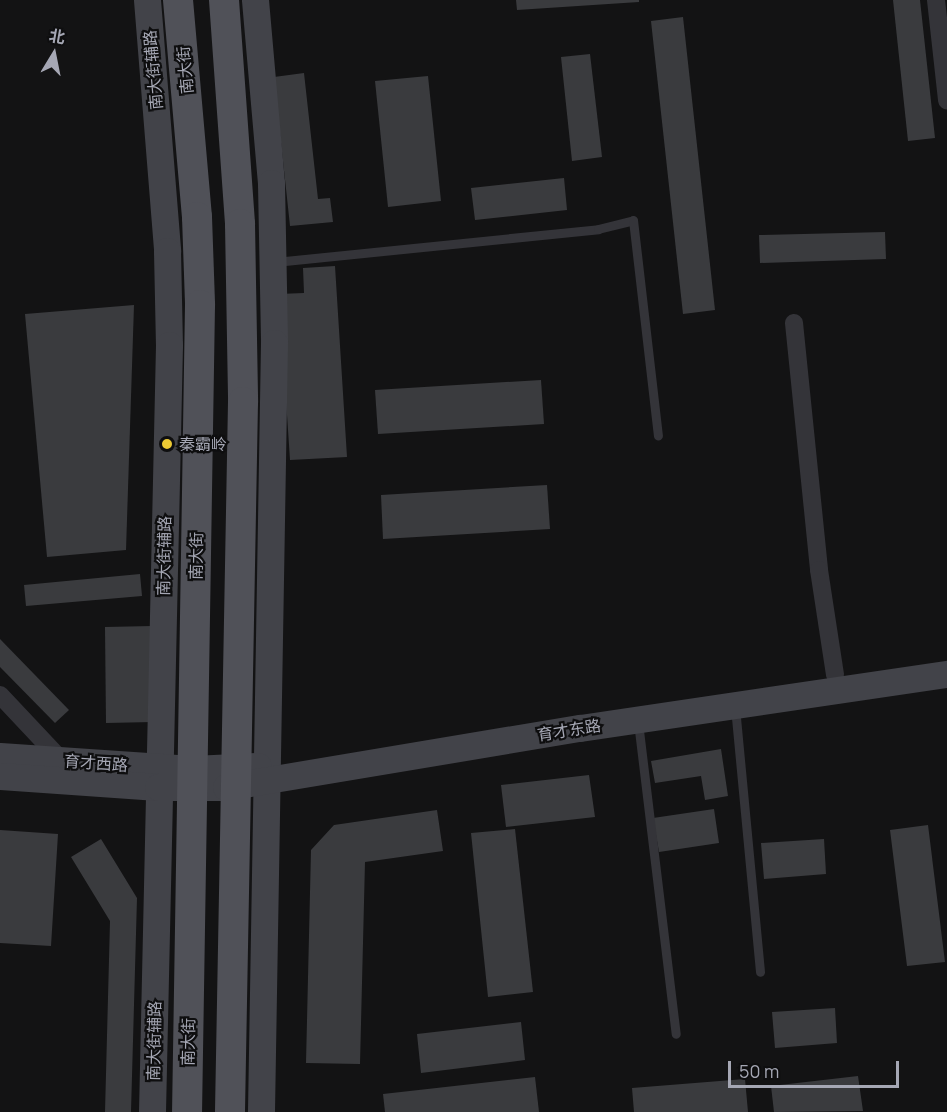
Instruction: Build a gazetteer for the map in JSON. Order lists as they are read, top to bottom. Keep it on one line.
{"streets":{"main road":["南大街"],"street":["南大街辅路","育才东路","育才西路"]},"crossings":[["南大街辅路","育才西路"],["南大街","育才东路"],["南大街","育才西路"],["育才东路","育才西路"]],"places":["秦霸岭"],"scale_bar":"50 m","north":"top"}
